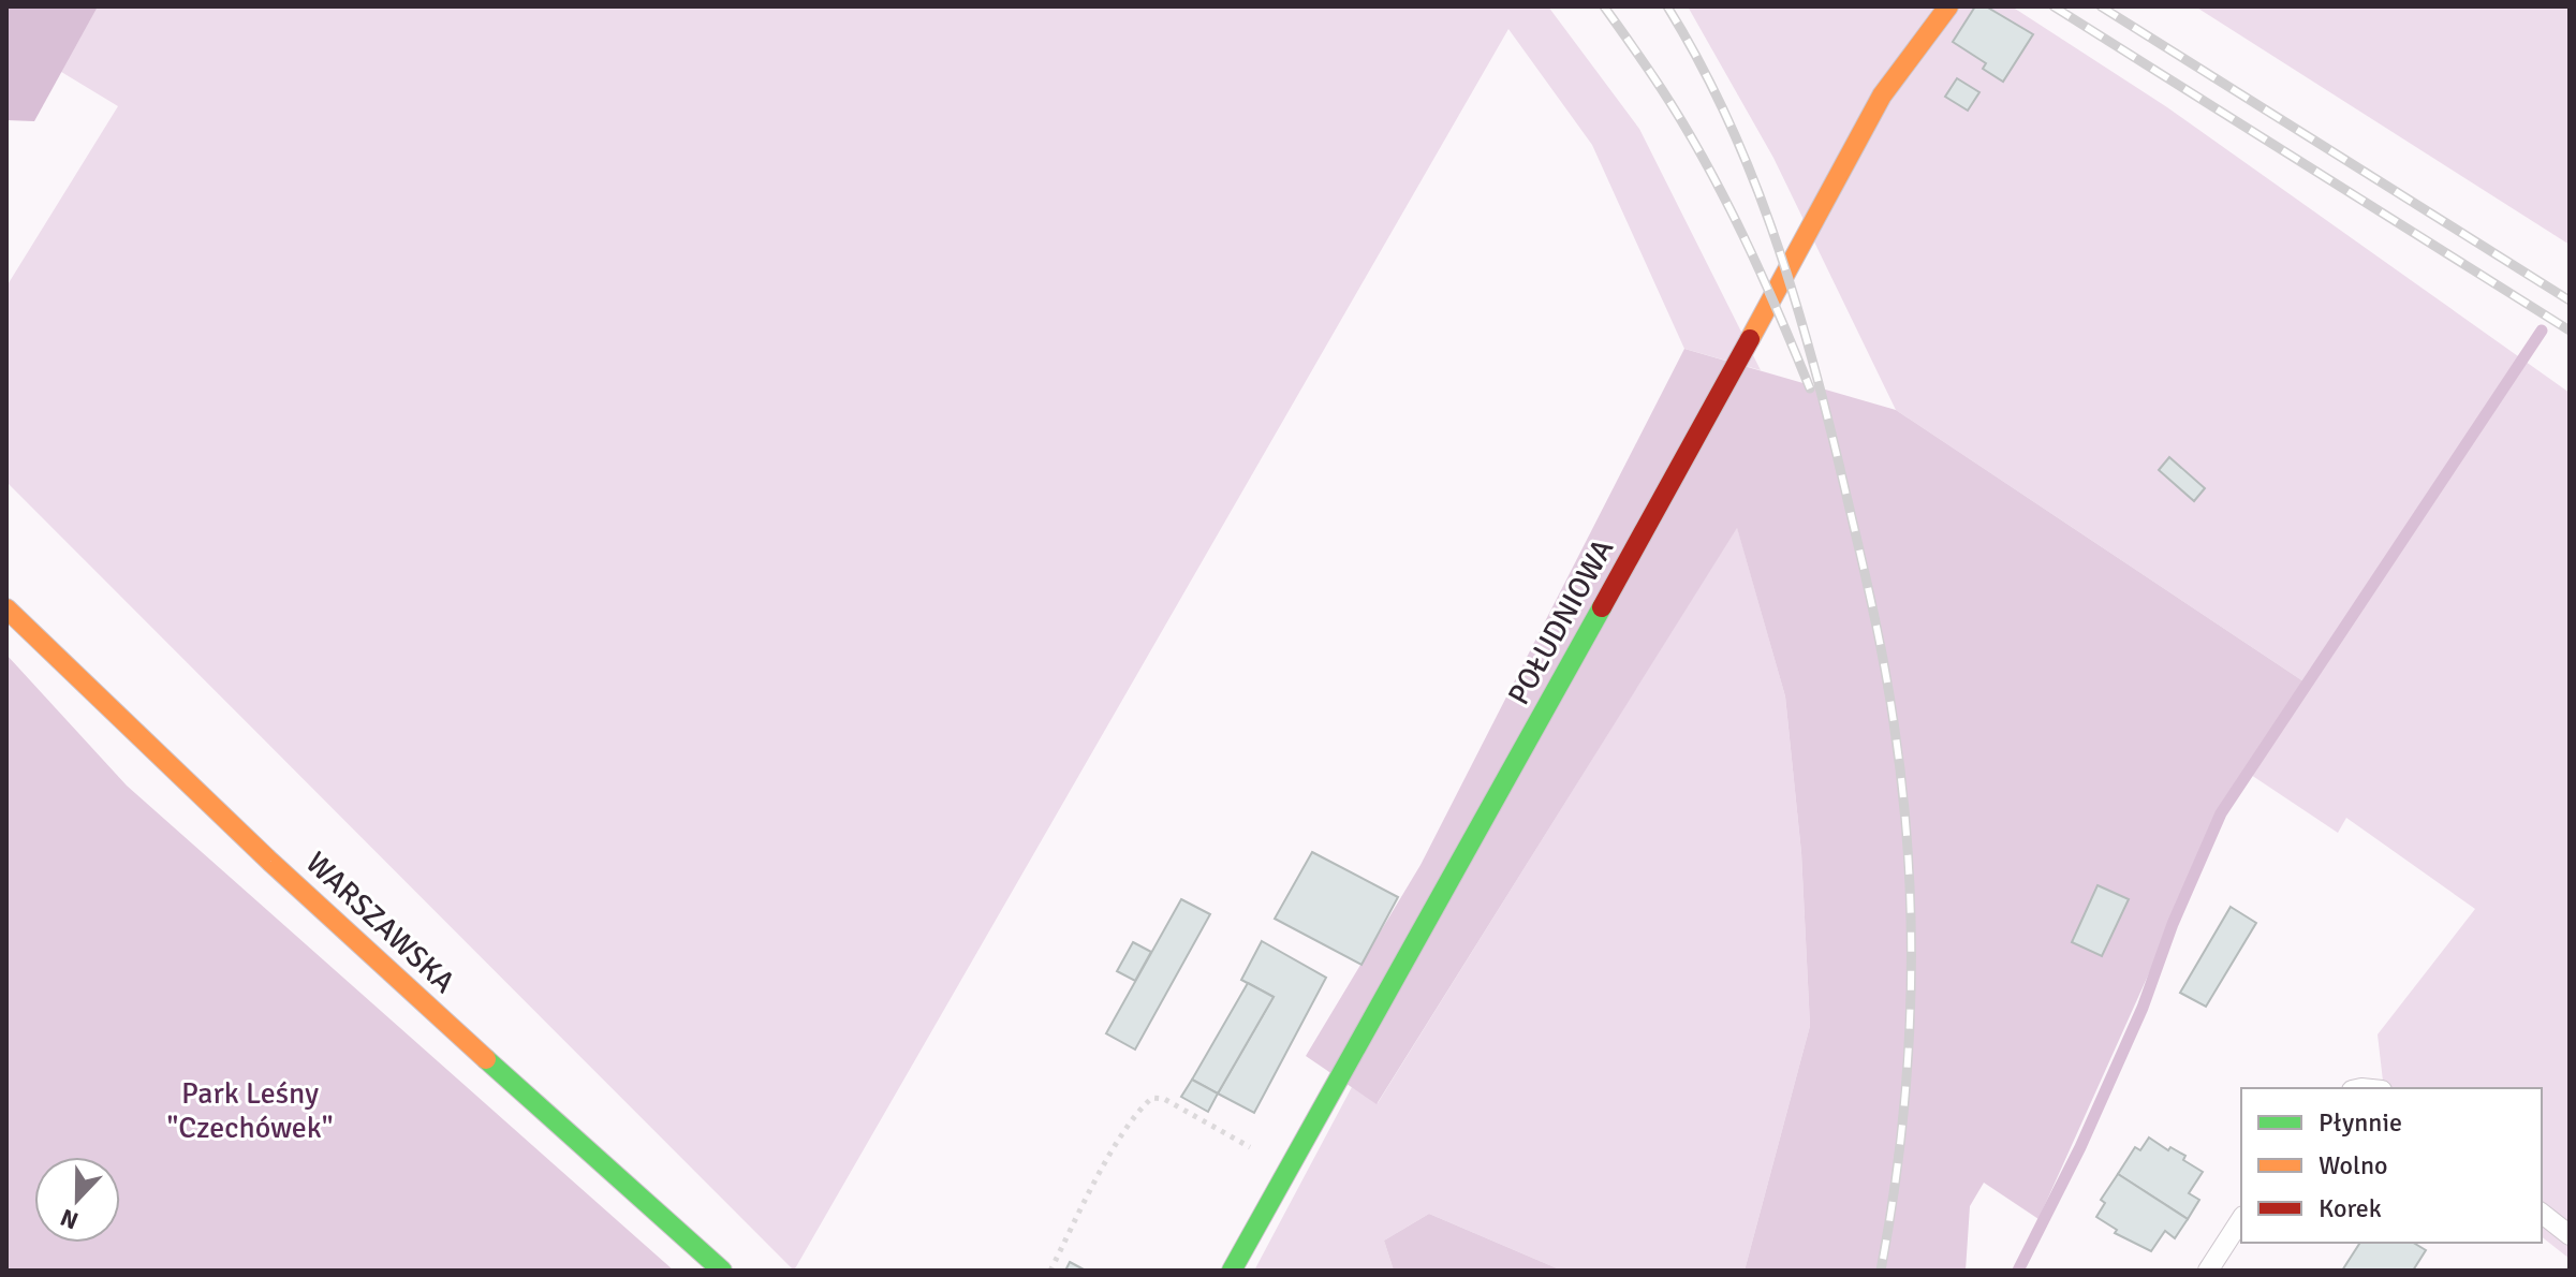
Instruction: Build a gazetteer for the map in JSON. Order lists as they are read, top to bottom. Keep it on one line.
{"streets":{"street":["POŁUDNIOWA","WARSZAWSKA"]},"parks":["Park Leśny \"Czechówek\""],"legend":["Płynnie","Wolno","Korek"],"north":"bottom"}
